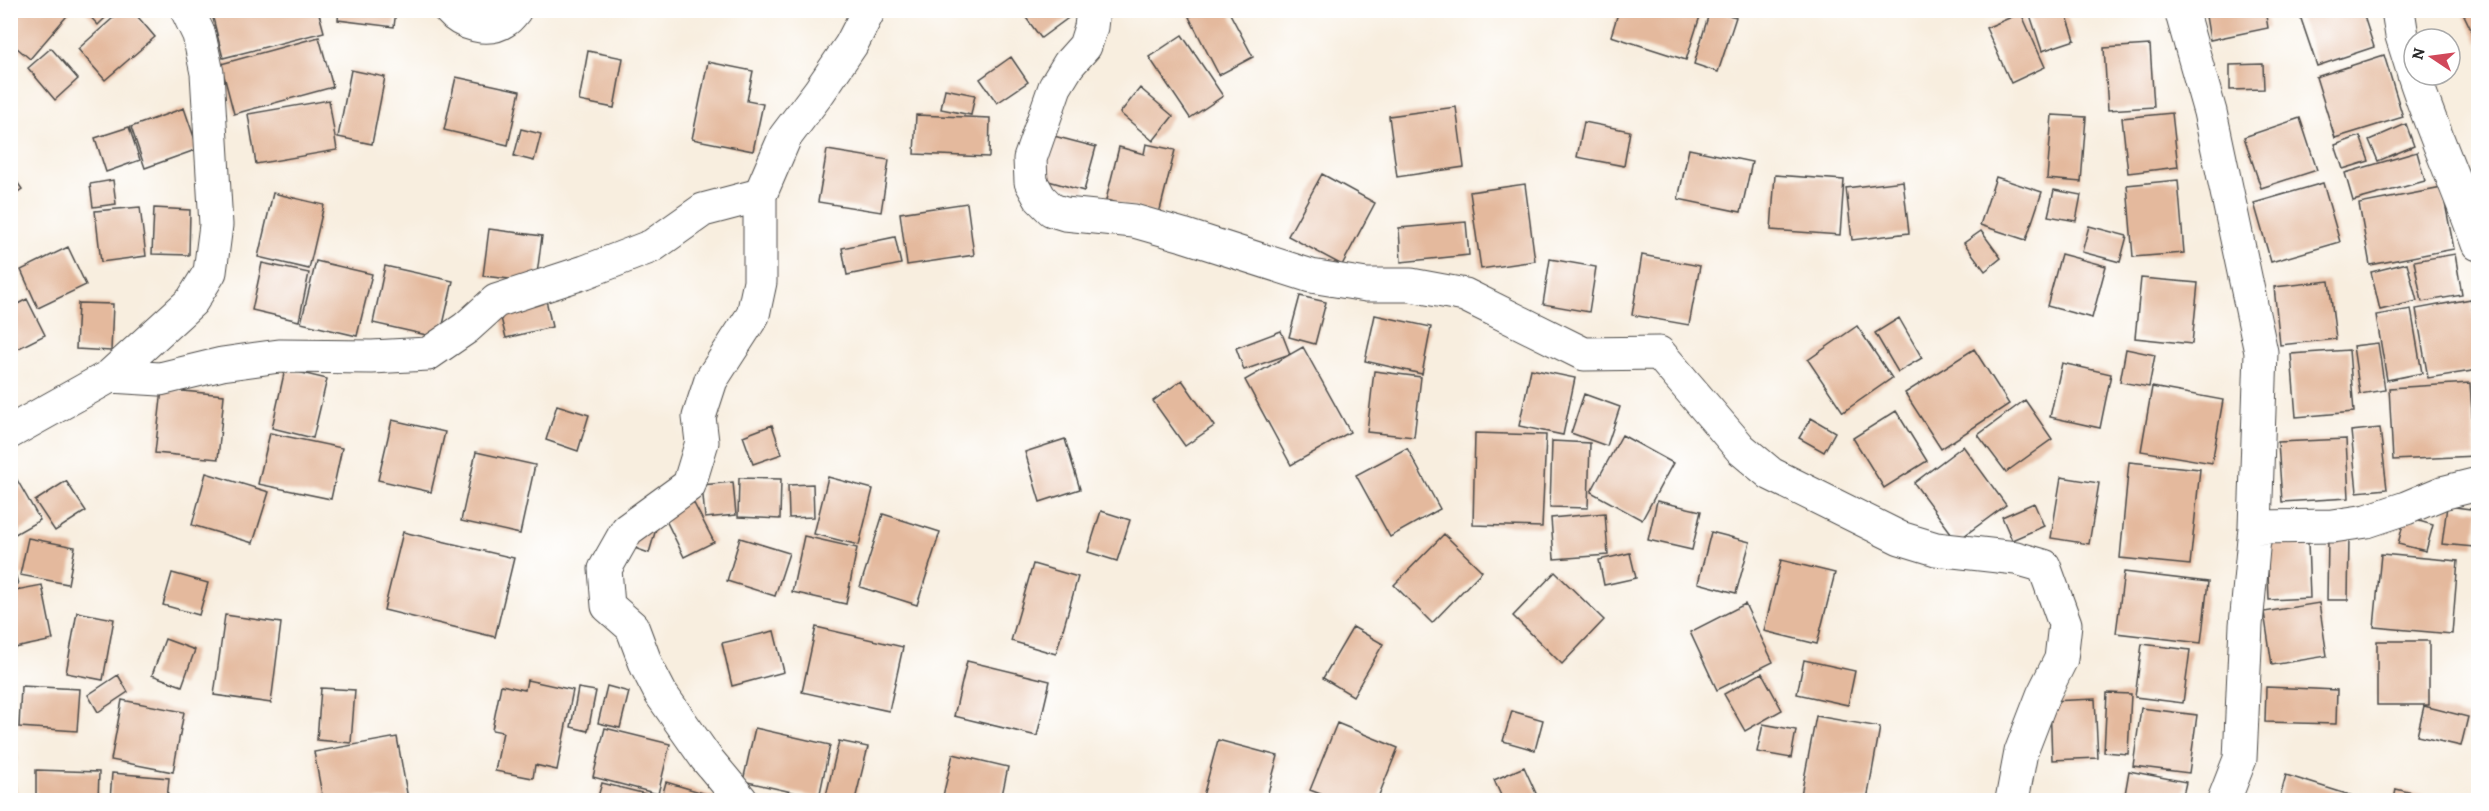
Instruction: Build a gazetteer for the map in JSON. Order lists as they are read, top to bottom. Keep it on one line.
{"north":"left"}
